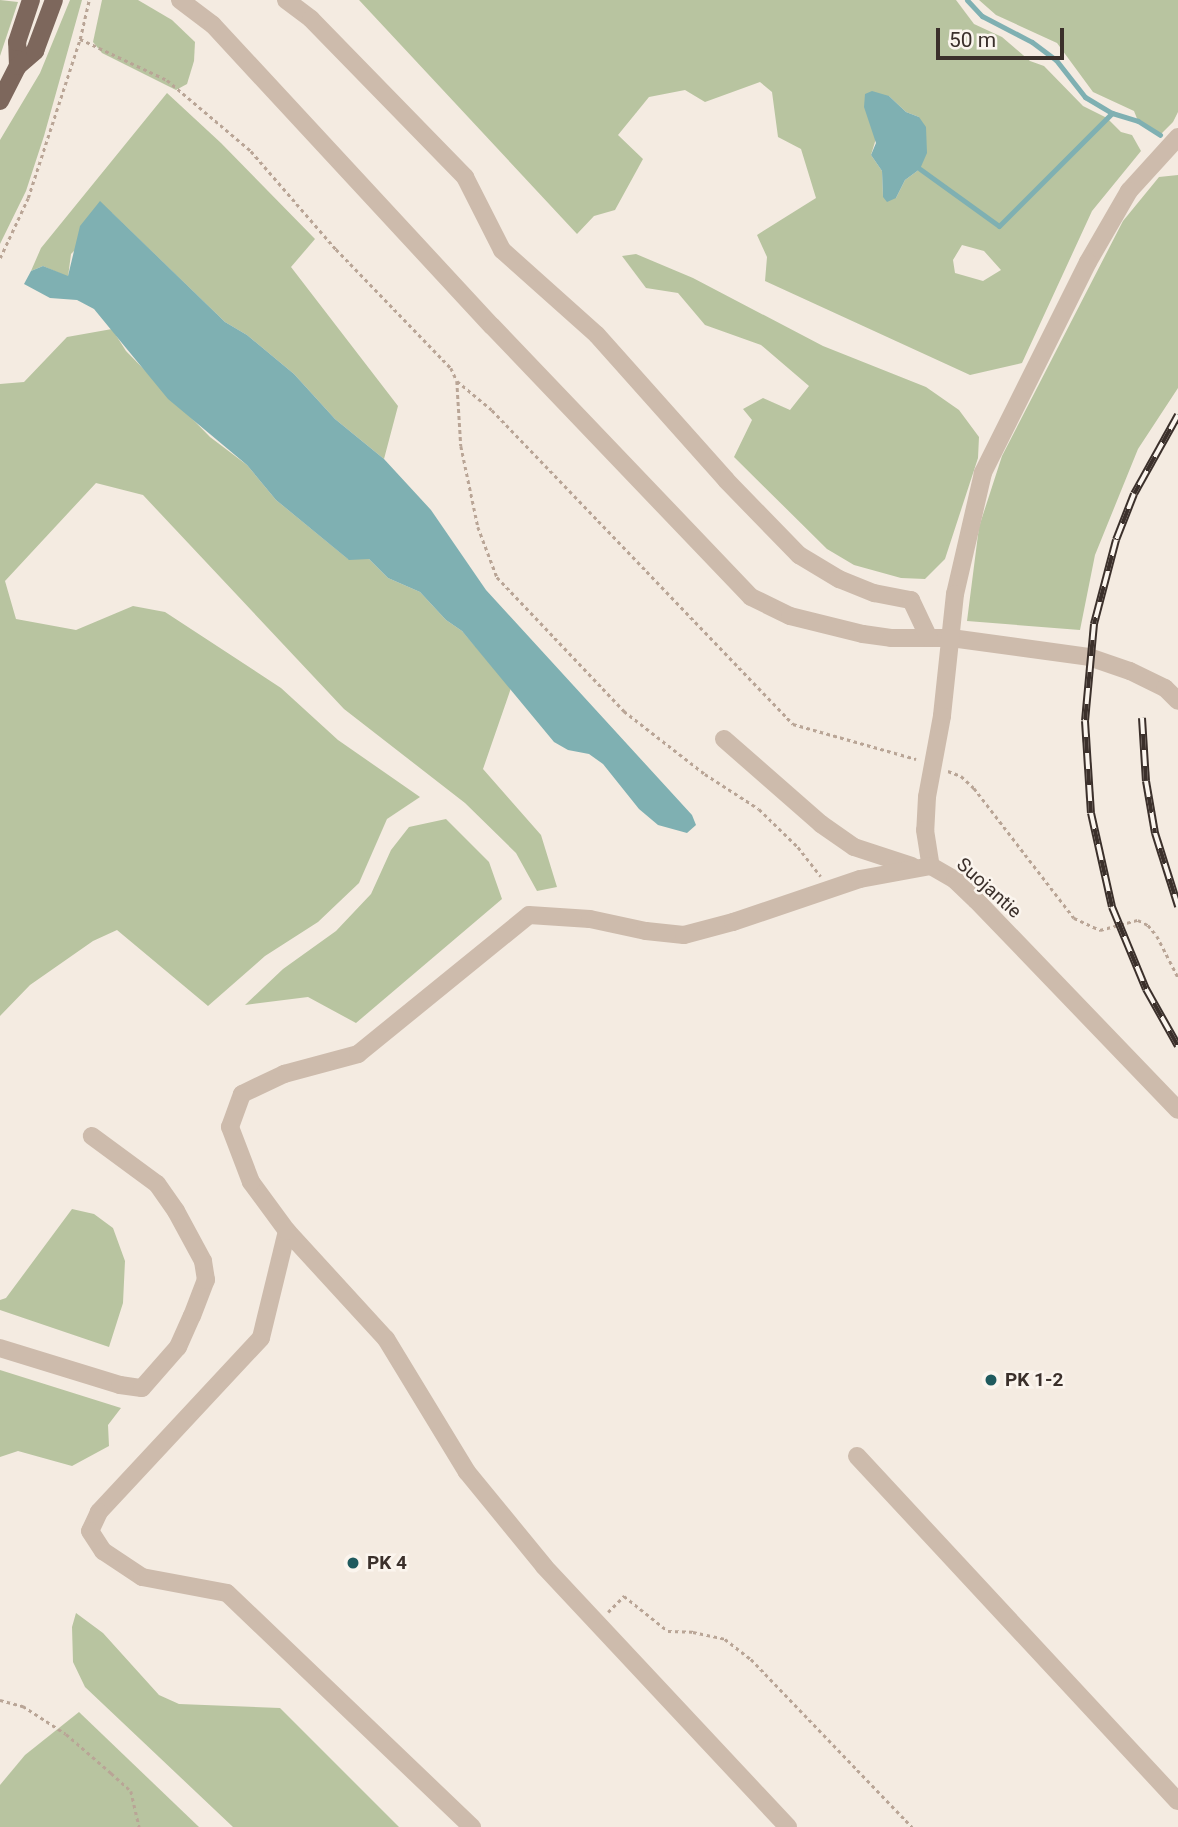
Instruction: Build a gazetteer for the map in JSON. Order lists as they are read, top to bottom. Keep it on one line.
{"streets":{"lane":["Suojantie"]},"places":["PK 1-2","PK 4"],"scale_bar":"50 m"}
